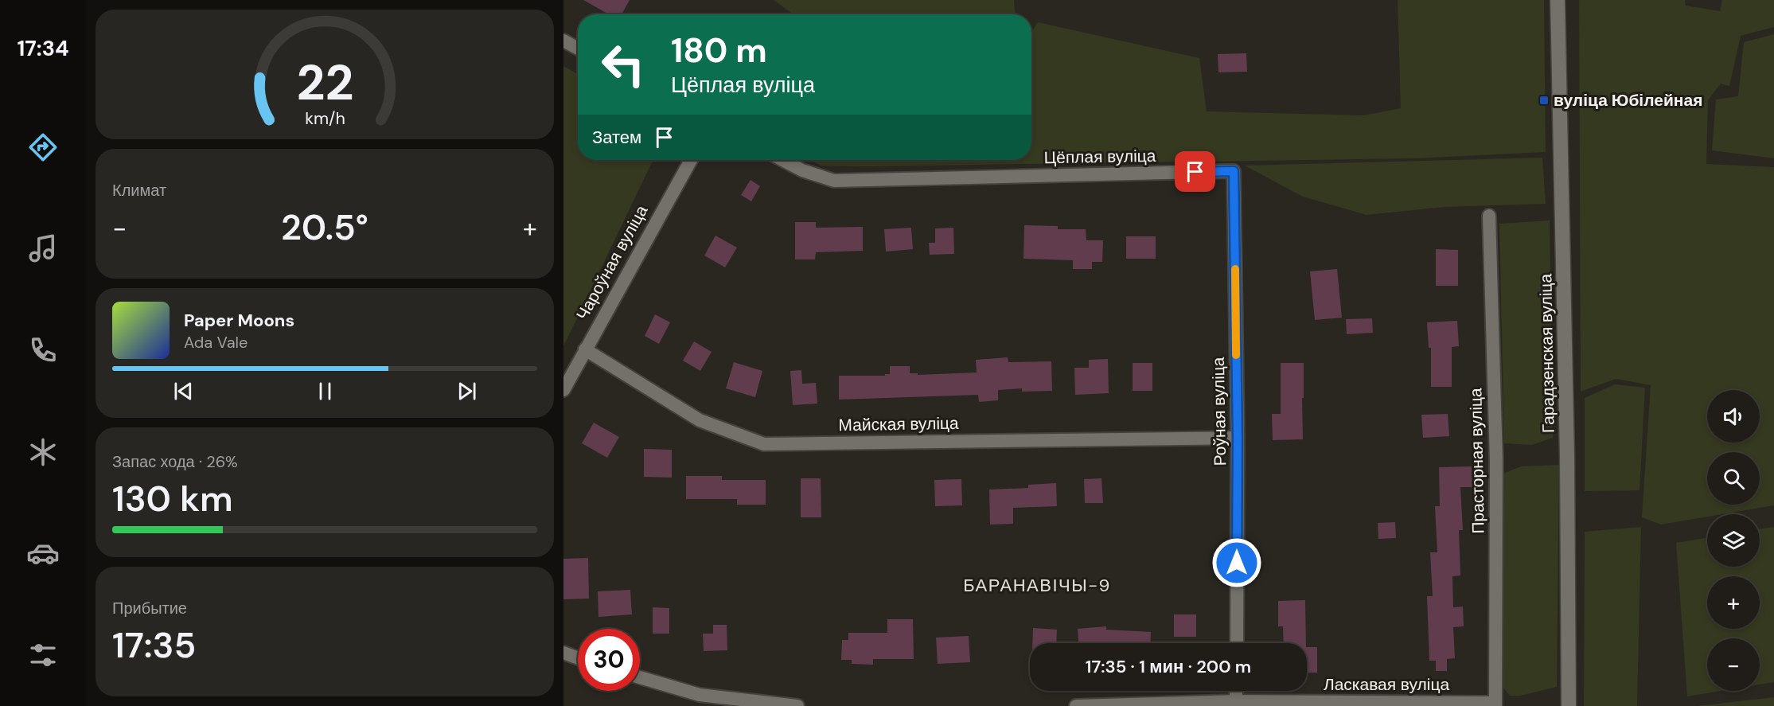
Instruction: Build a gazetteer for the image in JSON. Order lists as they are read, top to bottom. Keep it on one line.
{"streets":{"main road":["Гарадзенская вуліца"],"street":["Цёплая вуліца","Чароўная вуліца","Роўная вуліца","Майская вуліца","Прасторная вуліца","Ласкавая вуліца"]},"crossings":[["Цёплая вуліца","Роўная вуліца"],["Чароўная вуліца","Майская вуліца"],["Роўная вуліца","Майская вуліца"],["Прасторная вуліца","Ласкавая вуліца"]],"districts":["БАРАНАВІЧЫ-9"],"places":{"transit":["вуліца Юбілейная"]},"page":{"tabs":"17:34","turn":["180 m","Цёплая вуліца"],"then":"Затем","tile":["Климат",["Запас хода · 26%","130 km"],["Прибытие","17:35"]],"heat":["−","20.5°","+"],"song":["Paper Moons","Ada Vale"],"map_buttons":["+","−"],"limit":"30","trip":"17:35 · 1 мин · 200 m","gauge":["22","km/h"]}}
